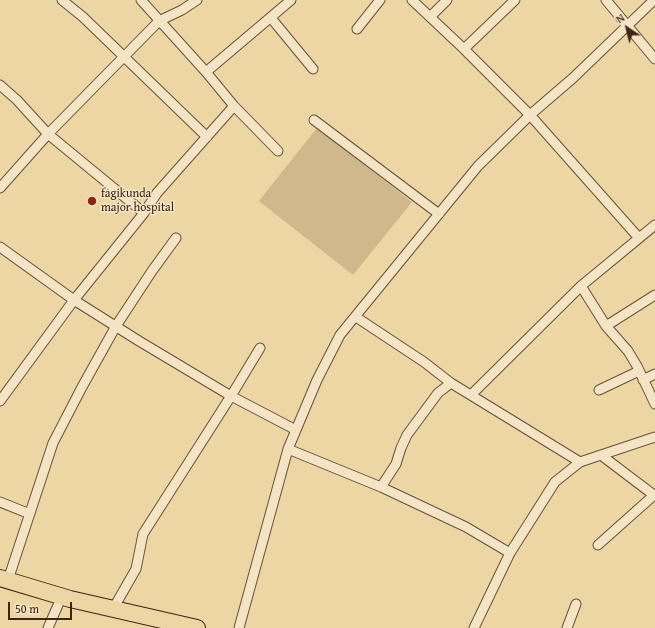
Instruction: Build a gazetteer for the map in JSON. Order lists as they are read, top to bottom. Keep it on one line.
{"places":["fagikunda major hospital"],"scale_bar":"50 m","north":"top left"}
